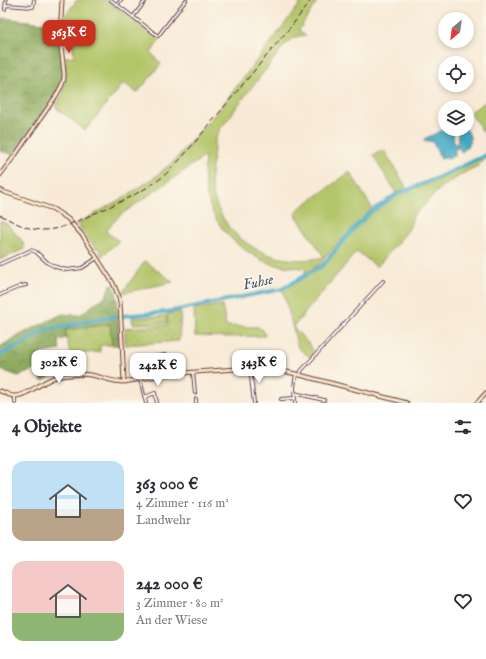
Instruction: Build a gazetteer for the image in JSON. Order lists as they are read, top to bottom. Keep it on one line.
{"water":["Fuhse"],"north":"bottom left","page":{"price":["363K €","302K €","343K €","242K €"],"heading":"4 Objekte","list":[{"name":"363 000 €","note":"4 Zimmer · 116 m² · Landwehr"},{"name":"242 000 €","note":"3 Zimmer · 80 m² · An der Wiese"}]}}
